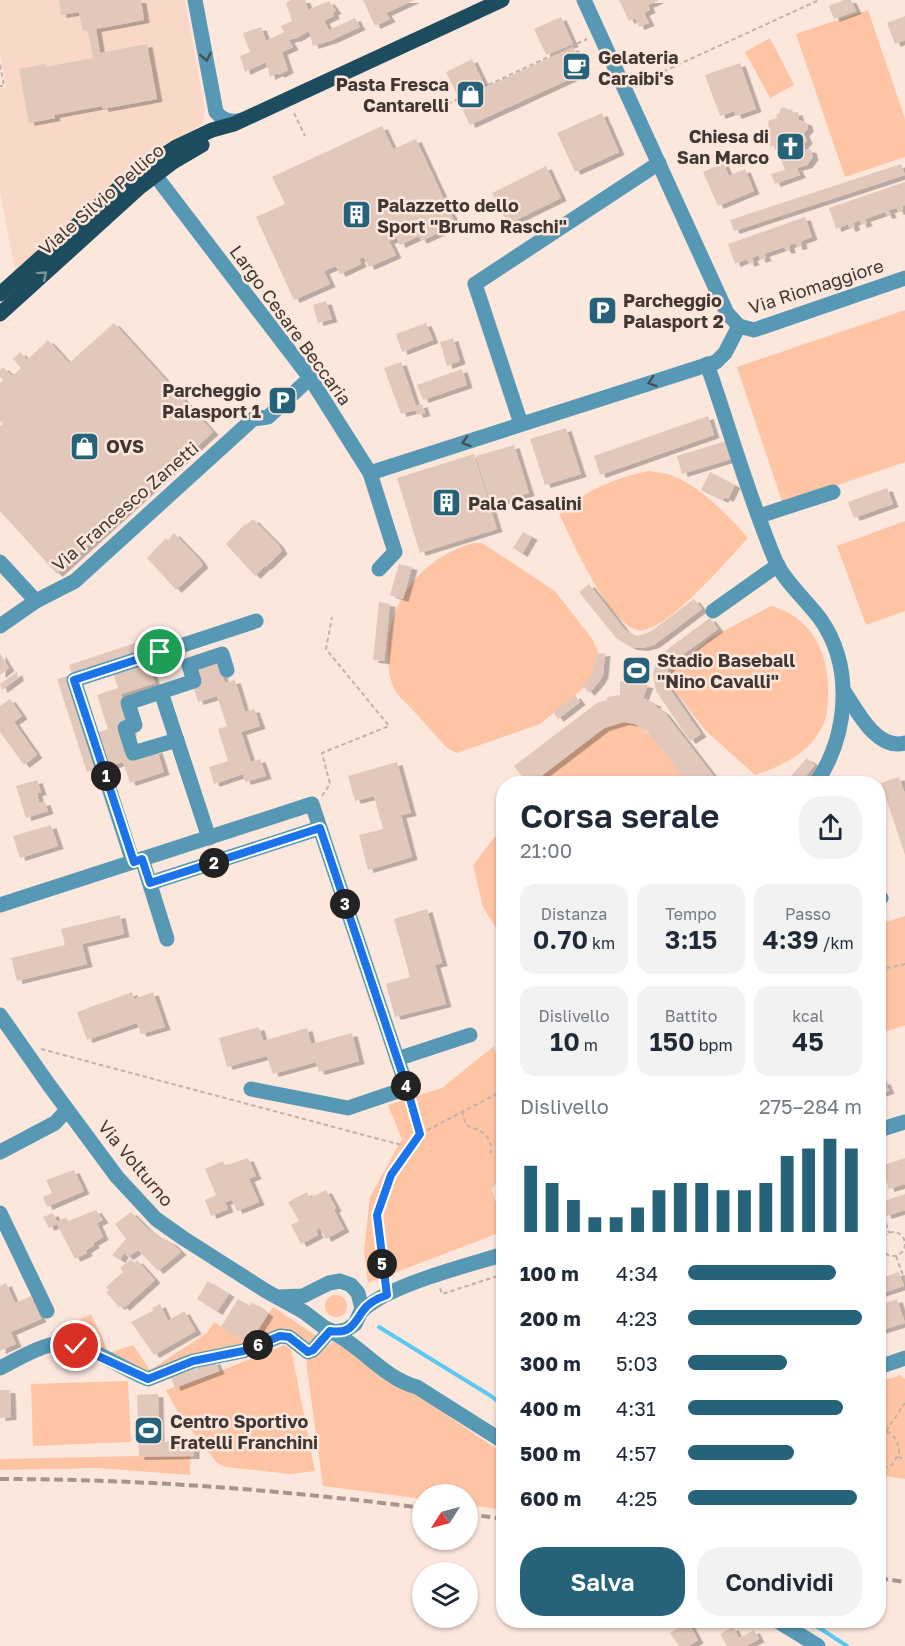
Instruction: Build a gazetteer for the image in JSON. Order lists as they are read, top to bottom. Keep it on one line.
{"streets":{"main road":["Viale Silvio Pellico"],"street":["Via Riomaggiore","Largo Cesare Beccaria","Via Francesco Zanetti","Via Volturno"]},"crossings":[["Viale Silvio Pellico","Largo Cesare Beccaria"],["Largo Cesare Beccaria","Via Francesco Zanetti"]],"places":{"cafe":["Gelateria Caraibi's"],"shop":["Pasta Fresca Cantarelli","OVS"],"church":["Chiesa di San Marco"],"building":["Palazzetto dello Sport \"Brumo Raschi\"","Pala Casalini"],"parking":["Parcheggio Palasport 2","Parcheggio Palasport 1"],"sports":["Stadio Baseball \"Nino Cavalli\"","Centro Sportivo Fratelli Franchini"]},"north":"bottom left","page":{"pins":["1","2","3","4","5","6"],"heading":["Corsa serale","21:00"],"stats":[["Distanza","0.70 km"],["Tempo","3:15"],["Passo","4:39 /km"],["Dislivello","10 m"],["Battito","150 bpm"],["kcal","45"]],"chart":["Dislivello","275–284 m"],"list":[{"name":"100 m","note":"4:34"},{"name":"200 m","note":"4:23"},{"name":"300 m","note":"5:03"},{"name":"400 m","note":"4:31"},{"name":"500 m","note":"4:57"},{"name":"600 m","note":"4:25"}],"buttons":["Salva","Condividi"]}}
